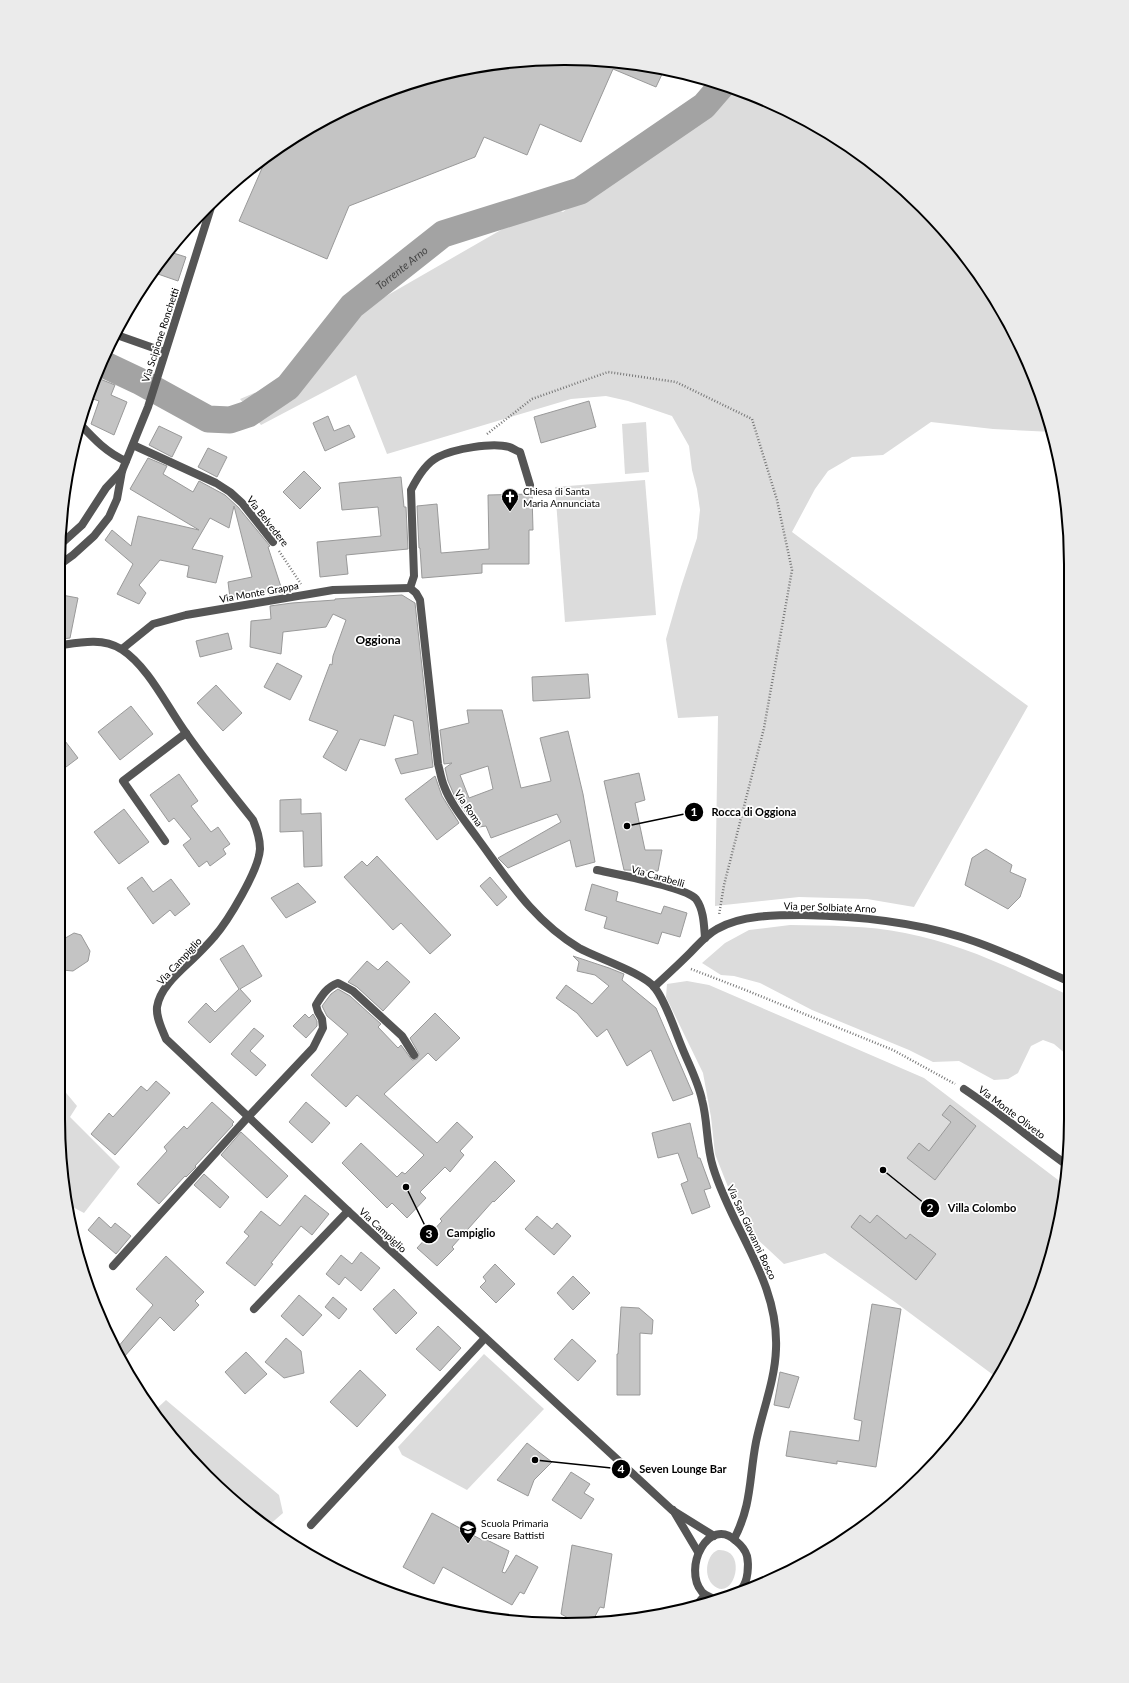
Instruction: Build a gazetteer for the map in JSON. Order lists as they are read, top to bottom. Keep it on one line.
{"streets":{"street":["Via Scipione Ronchetti","Via Belvedere","Via Monte Grappa","Via Roma","Via Carabelli","Via per Solbiate Arno","Via Campiglio","Via Monte Oliveto","Via San Giovanni Bosco"]},"crossings":[["Via Scipione Ronchetti","Via Belvedere"],["Via Belvedere","Via Monte Grappa"],["Via Monte Grappa","Via Roma"],["Via Monte Grappa","Via Campiglio"],["Via Roma","Via per Solbiate Arno"],["Via Roma","Via San Giovanni Bosco"],["Via Carabelli","Via per Solbiate Arno"],["Via per Solbiate Arno","Via San Giovanni Bosco"]],"districts":["Oggiona"],"water":["Torrente Arno"],"places":{"church":["Chiesa di Santa Maria Annunciata"],"other":["Rocca di Oggiona","Villa Colombo","Campiglio","Seven Lounge Bar"],"school or university":["Scuola Primaria Cesare Battisti"]}}
